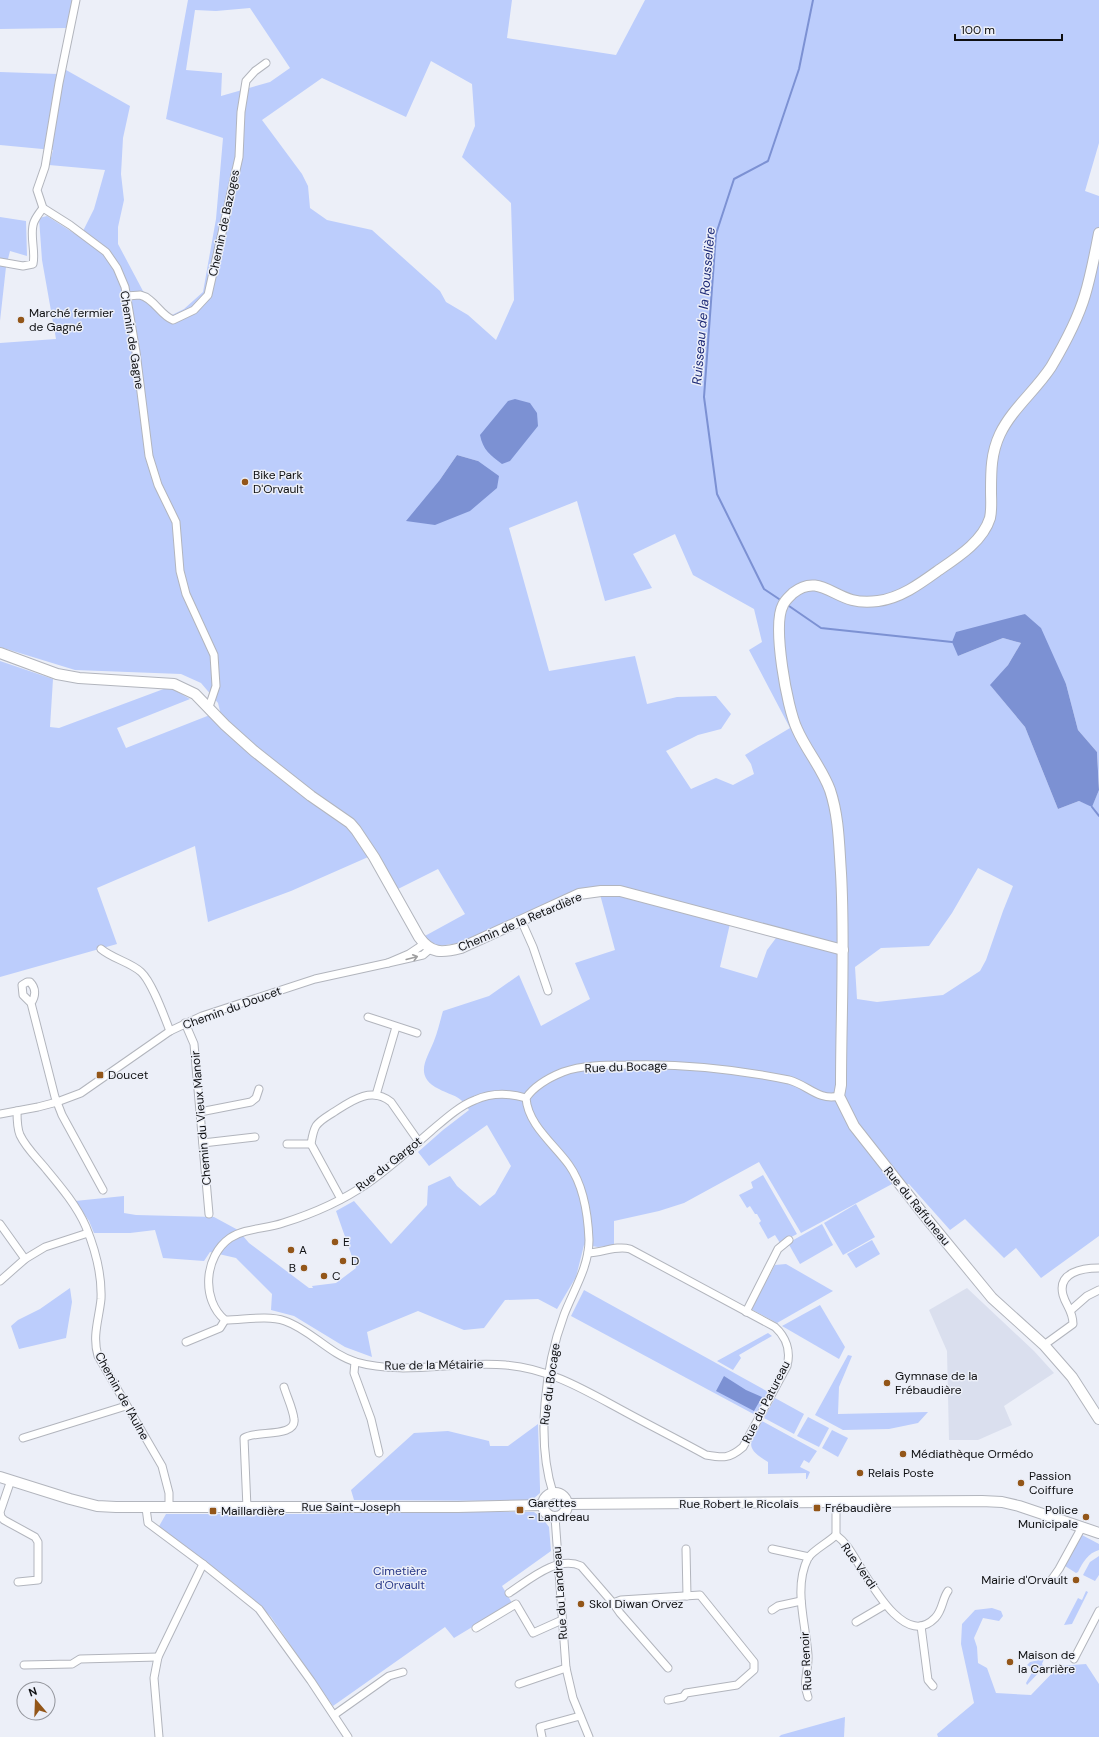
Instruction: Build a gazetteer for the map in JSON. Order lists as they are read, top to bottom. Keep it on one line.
{"streets":{"street":["Chemin de Bazoges","Chemin de Gagne","Chemin de la Retardière","Chemin du Doucet","Rue du Bocage","Chemin du Vieux Manoir","Rue du Gargot","Rue du Raffuneau","Rue de la Métairie","Chemin de l'Aulne","Rue du Patureau","Rue Robert le Ricolais","Rue Saint-Joseph","Rue Verdi","Rue du Landreau","Rue Renoir"]},"crossings":[["Chemin de Bazoges","Chemin de Gagne"],["Chemin de la Retardière","Chemin du Doucet"],["Chemin du Doucet","Chemin du Vieux Manoir"],["Chemin du Doucet","Chemin de l'Aulne"],["Rue du Bocage","Rue du Gargot"],["Rue du Bocage","Rue du Raffuneau"],["Rue du Bocage","Rue de la Métairie"],["Rue du Bocage","Rue du Patureau"],["Rue du Bocage","Rue Robert le Ricolais"],["Rue du Bocage","Rue Saint-Joseph"],["Rue du Bocage","Rue du Landreau"],["Rue du Gargot","Rue de la Métairie"],["Rue de la Métairie","Rue du Patureau"],["Chemin de l'Aulne","Rue Saint-Joseph"],["Rue Robert le Ricolais","Rue Saint-Joseph"],["Rue Robert le Ricolais","Rue Verdi"],["Rue Robert le Ricolais","Rue du Landreau"],["Rue Saint-Joseph","Rue du Landreau"]],"water":["Ruisseau de la Rousselière"],"parks":["Cimetière d'Orvault"],"places":{"other":["Marché fermier de Gagné","Bike Park D'Orvault","E","A","D","B","C","Gymnase de la Frébaudière","Médiathèque Ormédo","Relais Poste","Passion Coiffure","Police Municipale","Mairie d'Orvault","Skol Diwan Orvez","Maison de la Carrière"],"transit":["Doucet","Frébaudière","Garettes - Landreau","Maillardière"]},"scale_bar":"100 m","north":"top"}
